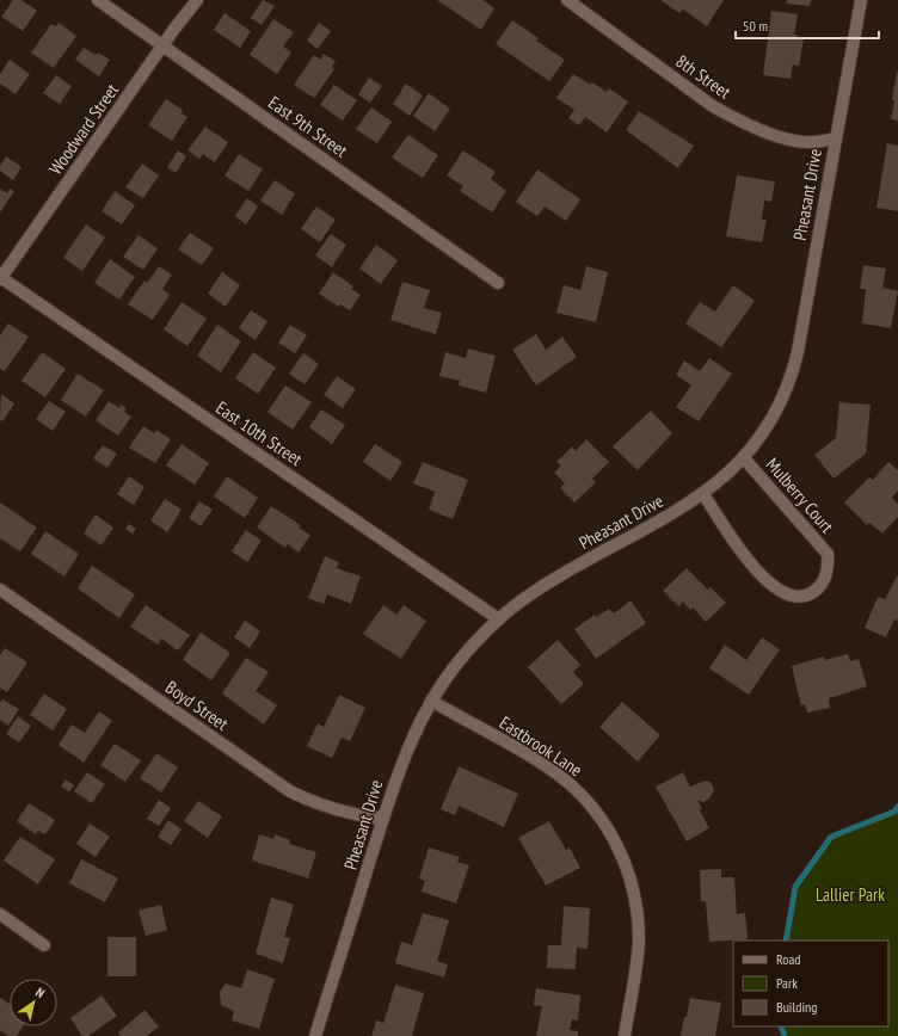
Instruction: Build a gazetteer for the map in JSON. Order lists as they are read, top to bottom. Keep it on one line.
{"streets":{"street":["8th Street","East 9th Street","Woodward Street","Pheasant Drive","East 10th Street","Mulberry Court","Boyd Street","Eastbrook Lane"]},"crossings":[["8th Street","Pheasant Drive"],["East 9th Street","Woodward Street"],["Woodward Street","East 10th Street"],["Pheasant Drive","East 10th Street"],["Pheasant Drive","Mulberry Court"],["Pheasant Drive","Boyd Street"],["Pheasant Drive","Eastbrook Lane"]],"parks":["Lallier Park"],"legend":["Road","Park","Building"],"scale_bar":"50 m","north":"top right"}
